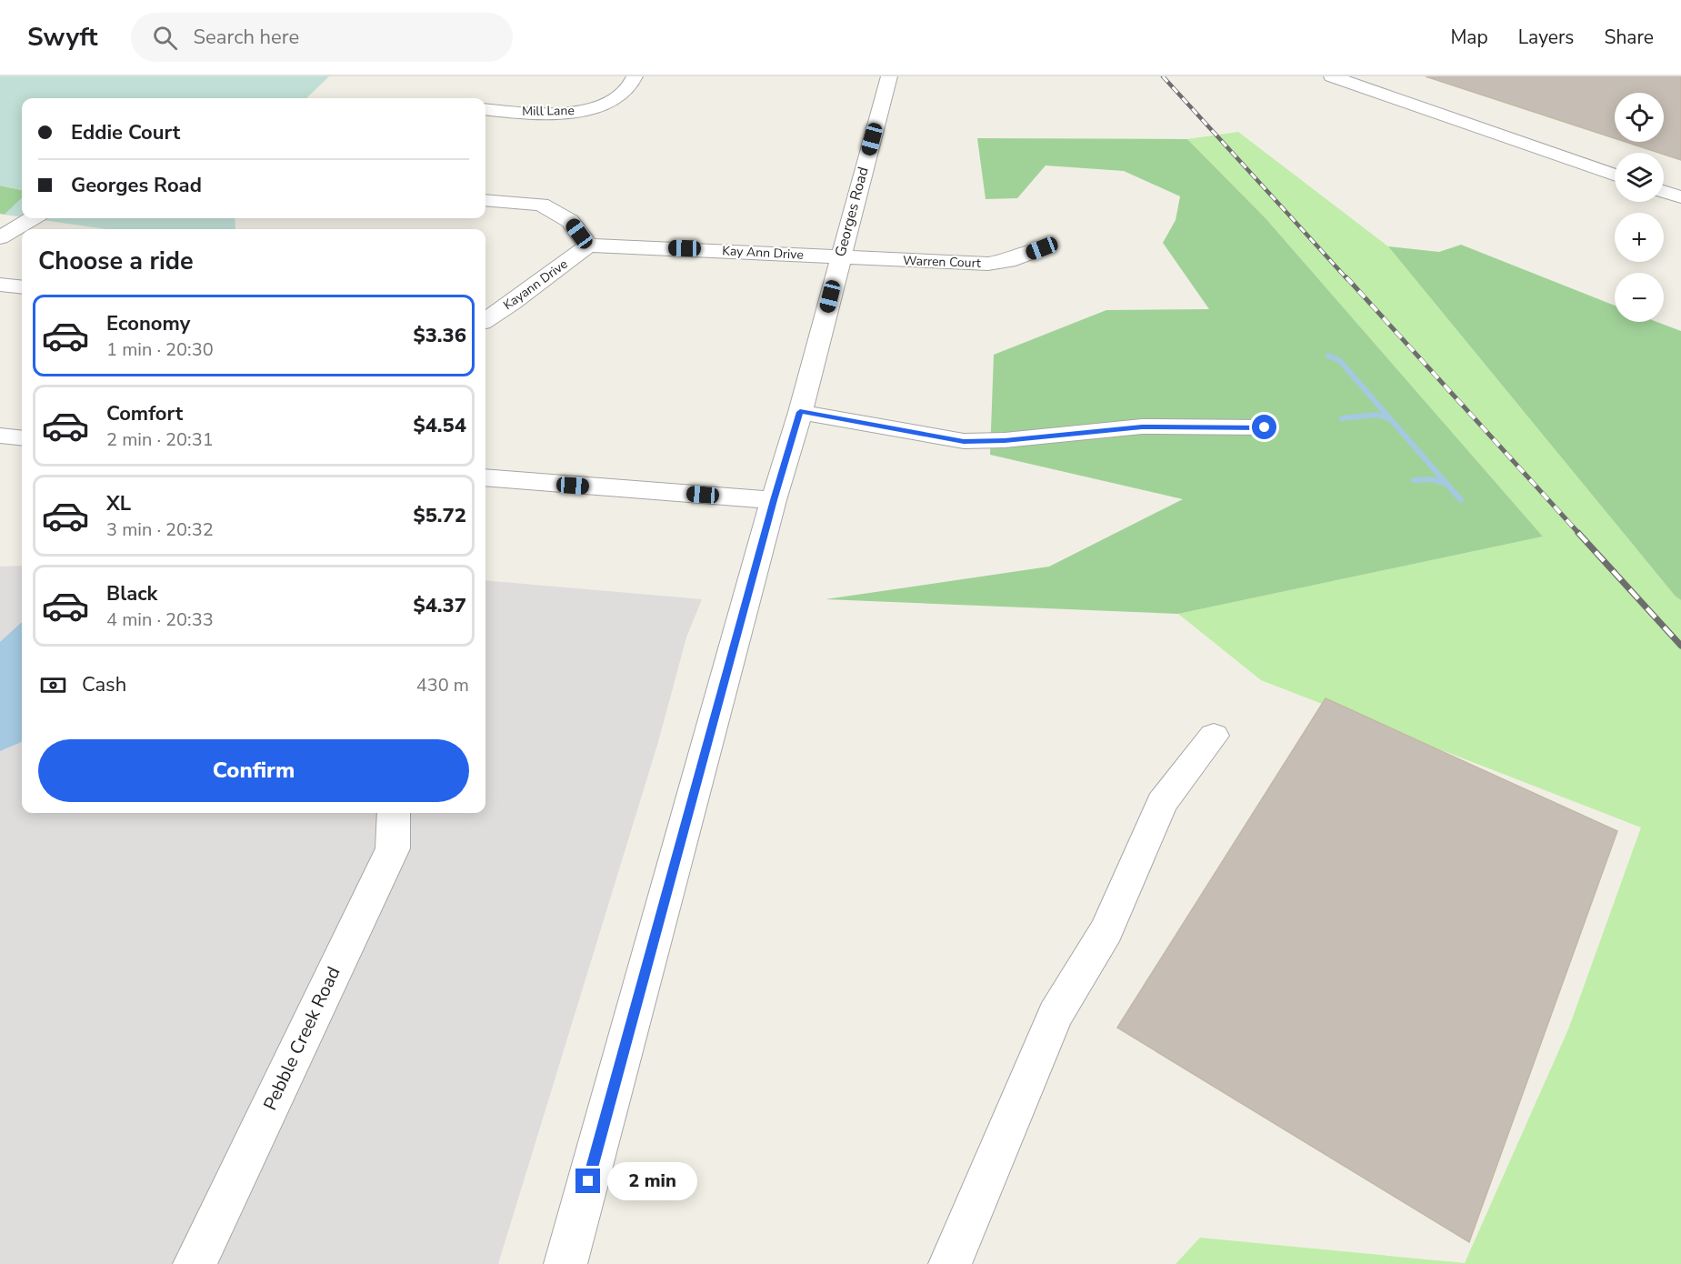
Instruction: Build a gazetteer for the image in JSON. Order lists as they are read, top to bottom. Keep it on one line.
{"streets":{"street":["Mill Lane","Georges Road","Kay Ann Drive","Warren Court","Kayann Drive","Pebble Creek Road"]},"crossings":[["Georges Road","Kay Ann Drive"],["Georges Road","Warren Court"],["Kay Ann Drive","Warren Court"],["Kay Ann Drive","Kayann Drive"]],"page":{"header":"Swyft","search":"Search here","nav":["Map","Layers","Share"],"map_buttons":["+","−"],"banner":["Eddie Court","Georges Road"],"heading":"Choose a ride","list":[{"name":"Economy","note":"1 min · 20:30","value":"$3.36"},{"name":"Comfort","note":"2 min · 20:31","value":"$4.54"},{"name":"XL","note":"3 min · 20:32","value":"$5.72"},{"name":"Black","note":"4 min · 20:33","value":"$4.37"}],"pay":["Cash","430 m"],"buttons":"Confirm","bubble":"2 min"}}
